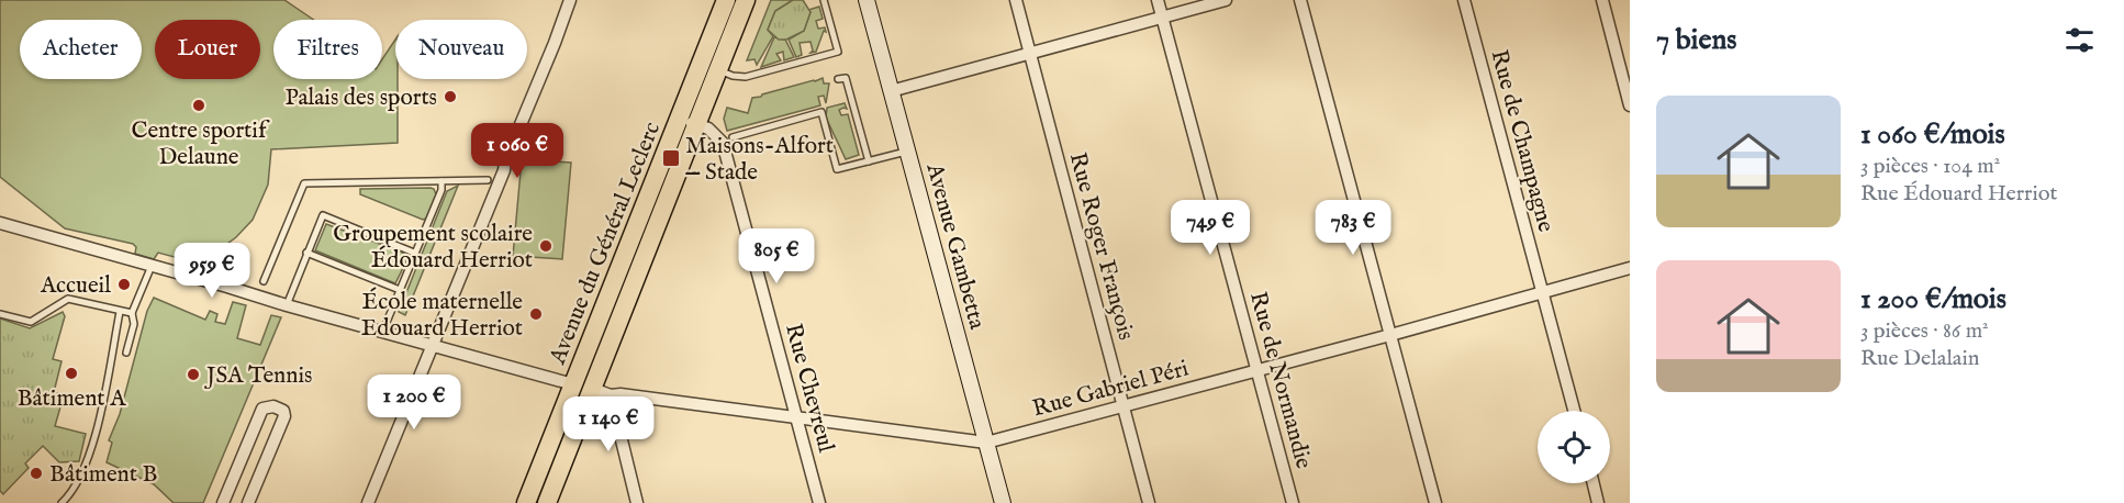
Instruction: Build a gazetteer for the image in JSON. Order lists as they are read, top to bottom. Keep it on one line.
{"streets":{"main road":["Avenue du Général Leclerc"],"street":["Rue de Champagne","Avenue Gambetta","Rue Roger François","Rue de Normandie","Rue Chevreul","Rue Gabriel Péri"]},"crossings":[["Rue de Champagne","Rue Gabriel Péri"],["Avenue du Général Leclerc","Rue Chevreul"],["Avenue du Général Leclerc","Rue Gabriel Péri"],["Avenue Gambetta","Rue Gabriel Péri"],["Rue Roger François","Rue Gabriel Péri"],["Rue de Normandie","Rue Gabriel Péri"],["Rue Chevreul","Rue Gabriel Péri"]],"places":{"other":["Palais des sports","Centre sportif Delaune","Groupement scolaire Édouard Herriot","Accueil","École maternelle Edouard Herriot","Bâtiment A","JSA Tennis","Bâtiment B"],"transit":["Maisons-Alfort — Stade"]},"page":{"heading":"7 biens","chip":["Acheter","Louer","Filtres","Nouveau"],"list":[{"name":"1 060 €/mois","note":"3 pièces · 104 m² · Rue Édouard Herriot"},{"name":"1 200 €/mois","note":"3 pièces · 86 m² · Rue Delalain"}],"price":["1 060 €","749 €","783 €","805 €","959 €","1 200 €","1 140 €"]}}
